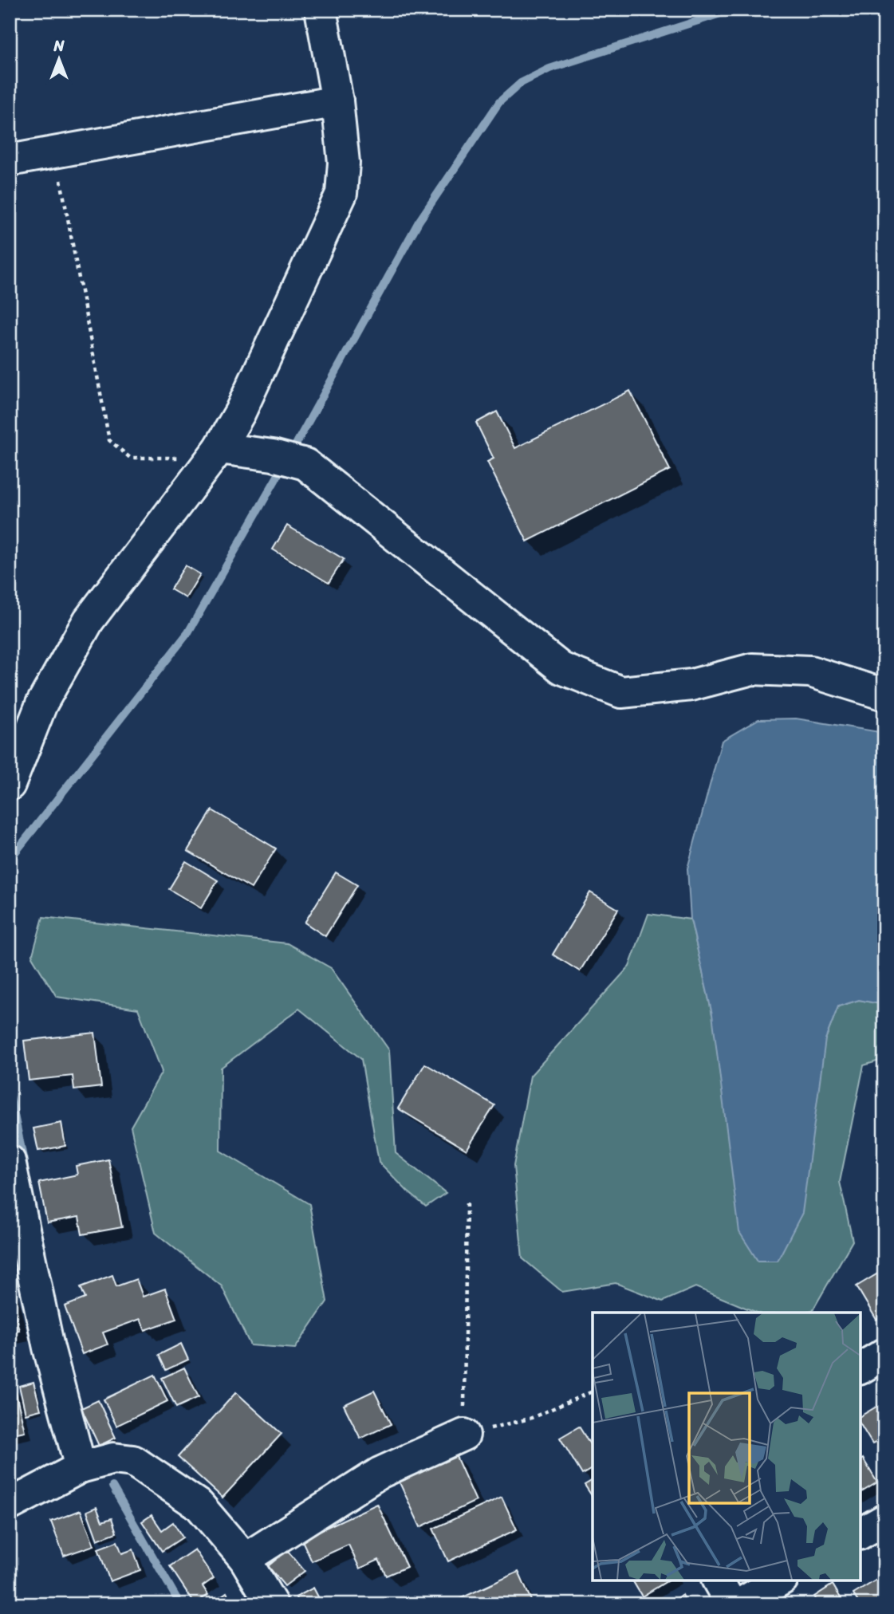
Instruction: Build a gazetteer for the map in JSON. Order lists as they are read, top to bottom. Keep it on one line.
{"north":"top"}
